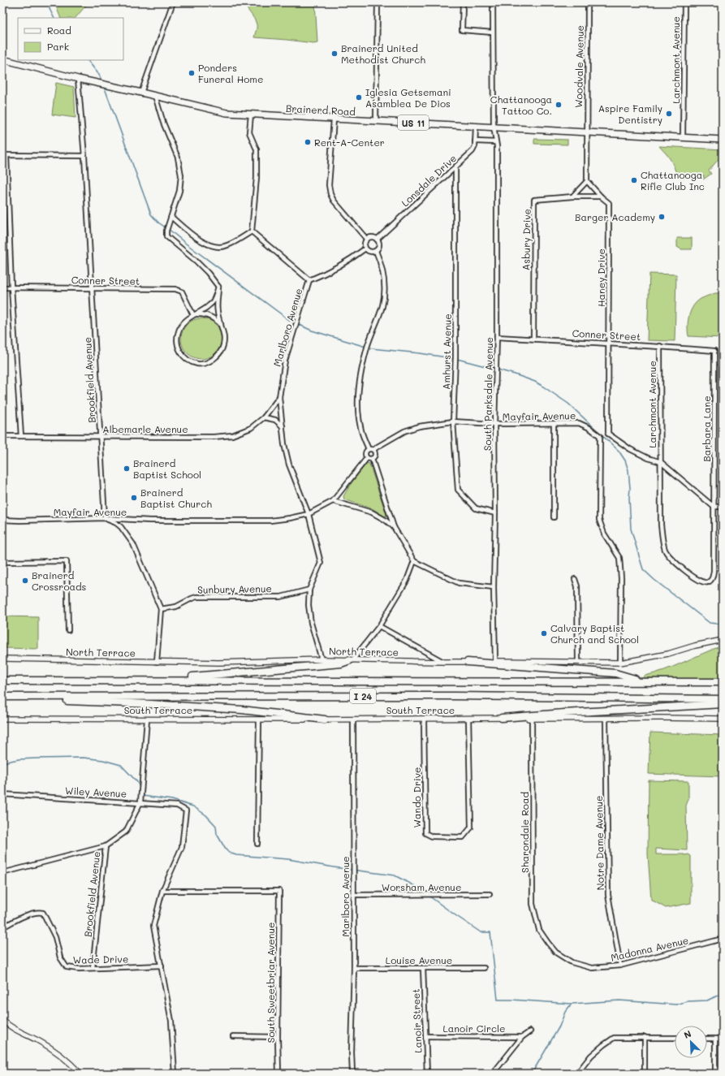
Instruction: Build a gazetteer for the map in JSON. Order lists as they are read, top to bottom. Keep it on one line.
{"streets":{"highway":["I 24"],"main road":["Brainerd Road","US 11"],"street":["Larchmont Avenue","Woodvale Avenue","Lonsdale Drive","Asbury Drive","Haney Drive","Conner Street","Marlboro Avenue","Amhurst Avenue","Brookfield Avenue","South Parksdale Avenue","Mayfair Avenue","Albemarle Avenue","Barbara Lane","Sunbury Avenue","North Terrace","South Terrace","Wiley Avenue","Wando Drive","Sharondale Road","Notre Dame Avenue","Worsham Avenue","Madonna Avenue","Wade Drive","Louise Avenue","South Sweetbriar Avenue","Lanoir Street","Lanoir Circle"]},"crossings":[["Larchmont Avenue","Brainerd Road"],["Larchmont Avenue","Conner Street"],["Larchmont Avenue","Barbara Lane"],["Woodvale Avenue","Brainerd Road"],["Brainerd Road","Lonsdale Drive"],["Brainerd Road","Brookfield Avenue"],["Brainerd Road","South Parksdale Avenue"],["Lonsdale Drive","Amhurst Avenue"],["Asbury Drive","Conner Street"],["Haney Drive","Conner Street"],["Conner Street","Brookfield Avenue"],["Conner Street","South Parksdale Avenue"],["Conner Street","Barbara Lane"],["Marlboro Avenue","Mayfair Avenue"],["Marlboro Avenue","Albemarle Avenue"],["Marlboro Avenue","Sunbury Avenue"],["Marlboro Avenue","North Terrace"],["Marlboro Avenue","South Terrace"],["Marlboro Avenue","Worsham Avenue"],["Marlboro Avenue","Louise Avenue"],["Amhurst Avenue","South Parksdale Avenue"],["Amhurst Avenue","Mayfair Avenue"],["Brookfield Avenue","Mayfair Avenue"],["Brookfield Avenue","Albemarle Avenue"],["Brookfield Avenue","South Terrace"],["Brookfield Avenue","Wiley Avenue"],["Brookfield Avenue","Wade Drive"],["South Parksdale Avenue","Mayfair Avenue"],["South Parksdale Avenue","North Terrace"],["South Terrace","Wando Drive"],["South Terrace","Sharondale Road"],["South Terrace","Notre Dame Avenue"],["Wiley Avenue","South Sweetbriar Avenue"],["Sharondale Road","Madonna Avenue"],["Notre Dame Avenue","Madonna Avenue"],["Louise Avenue","Lanoir Street"],["Lanoir Street","Lanoir Circle"]],"places":["Brainerd United Methodist Church","Ponders Funeral Home","Iglesia Getsemani Asamblea De Dios","Chattanooga Tattoo Co.","Aspire Family Dentistry","Rent-A-Center","Chattanooga Rifle Club Inc","Barger Academy","Brainerd Baptist School","Brainerd Baptist Church","Brainerd Crossroads","Calvary Baptist Church and School"],"legend":["Road","Park"],"north":"top left"}
